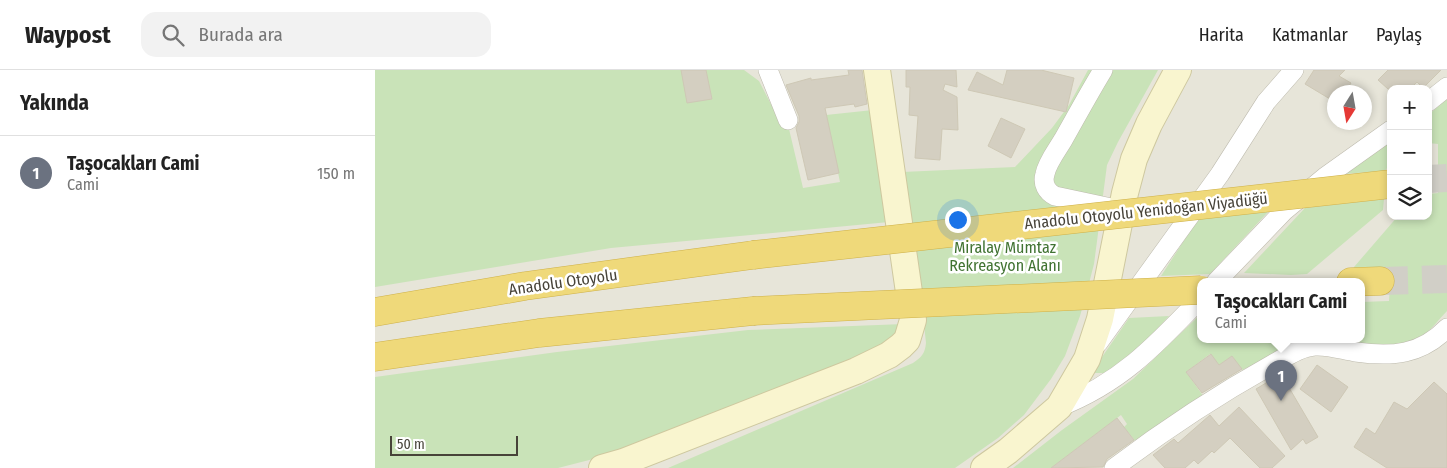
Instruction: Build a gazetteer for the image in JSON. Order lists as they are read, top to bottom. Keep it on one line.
{"streets":{"highway":["Anadolu Otoyolu Yenidoğan Viyadüğü","Anadolu Otoyolu"]},"crossings":[["Anadolu Otoyolu Yenidoğan Viyadüğü","Anadolu Otoyolu"]],"parks":["Miralay Mümtaz Rekreasyon Alanı"],"scale_bar":"50 m","north":"bottom","page":{"header":"Waypost","search":"Burada ara","nav":["Harita","Katmanlar","Paylaş"],"heading":"Yakında","map_buttons":["+","−"],"list":[{"mark":"1","name":"Taşocakları Cami","note":"Cami","value":"150 m"}],"popup":["Taşocakları Cami","Cami"],"pins":"1","scale":"50 m"}}
